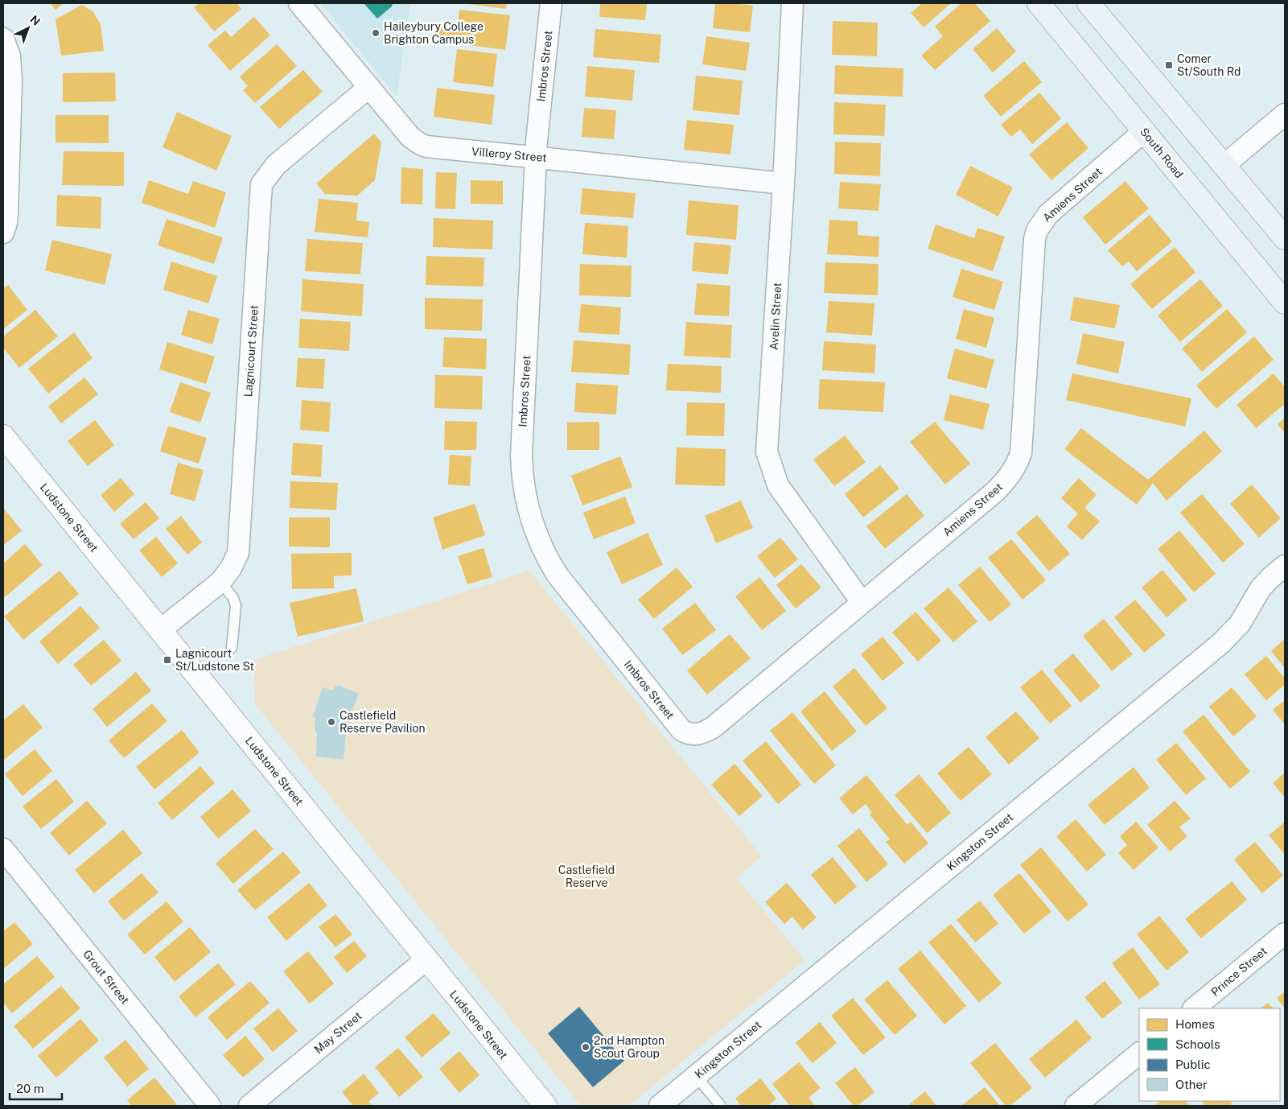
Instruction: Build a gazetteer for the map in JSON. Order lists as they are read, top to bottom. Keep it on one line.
{"streets":{"main road":["South Road"],"street":["Imbros Street","Villeroy Street","Amiens Street","Avelin Street","Lagnicourt Street","Ludstone Street","Kingston Street","Prince Street","Grout Street","May Street"]},"crossings":[["Imbros Street","Villeroy Street"],["Imbros Street","Amiens Street"],["South Road","Amiens Street"],["Villeroy Street","Avelin Street"],["Villeroy Street","Lagnicourt Street"],["Amiens Street","Avelin Street"],["Lagnicourt Street","Ludstone Street"],["Ludstone Street","May Street"]],"parks":["Castlefield Reserve"],"places":{"other":["Haileybury College Brighton Campus","Castlefield Reserve Pavilion","2nd Hampton Scout Group"],"transit":["Comer St/South Rd","Lagnicourt St/Ludstone St"]},"legend":["Homes","Schools","Public","Other"],"scale_bar":"20 m","north":"top right"}
